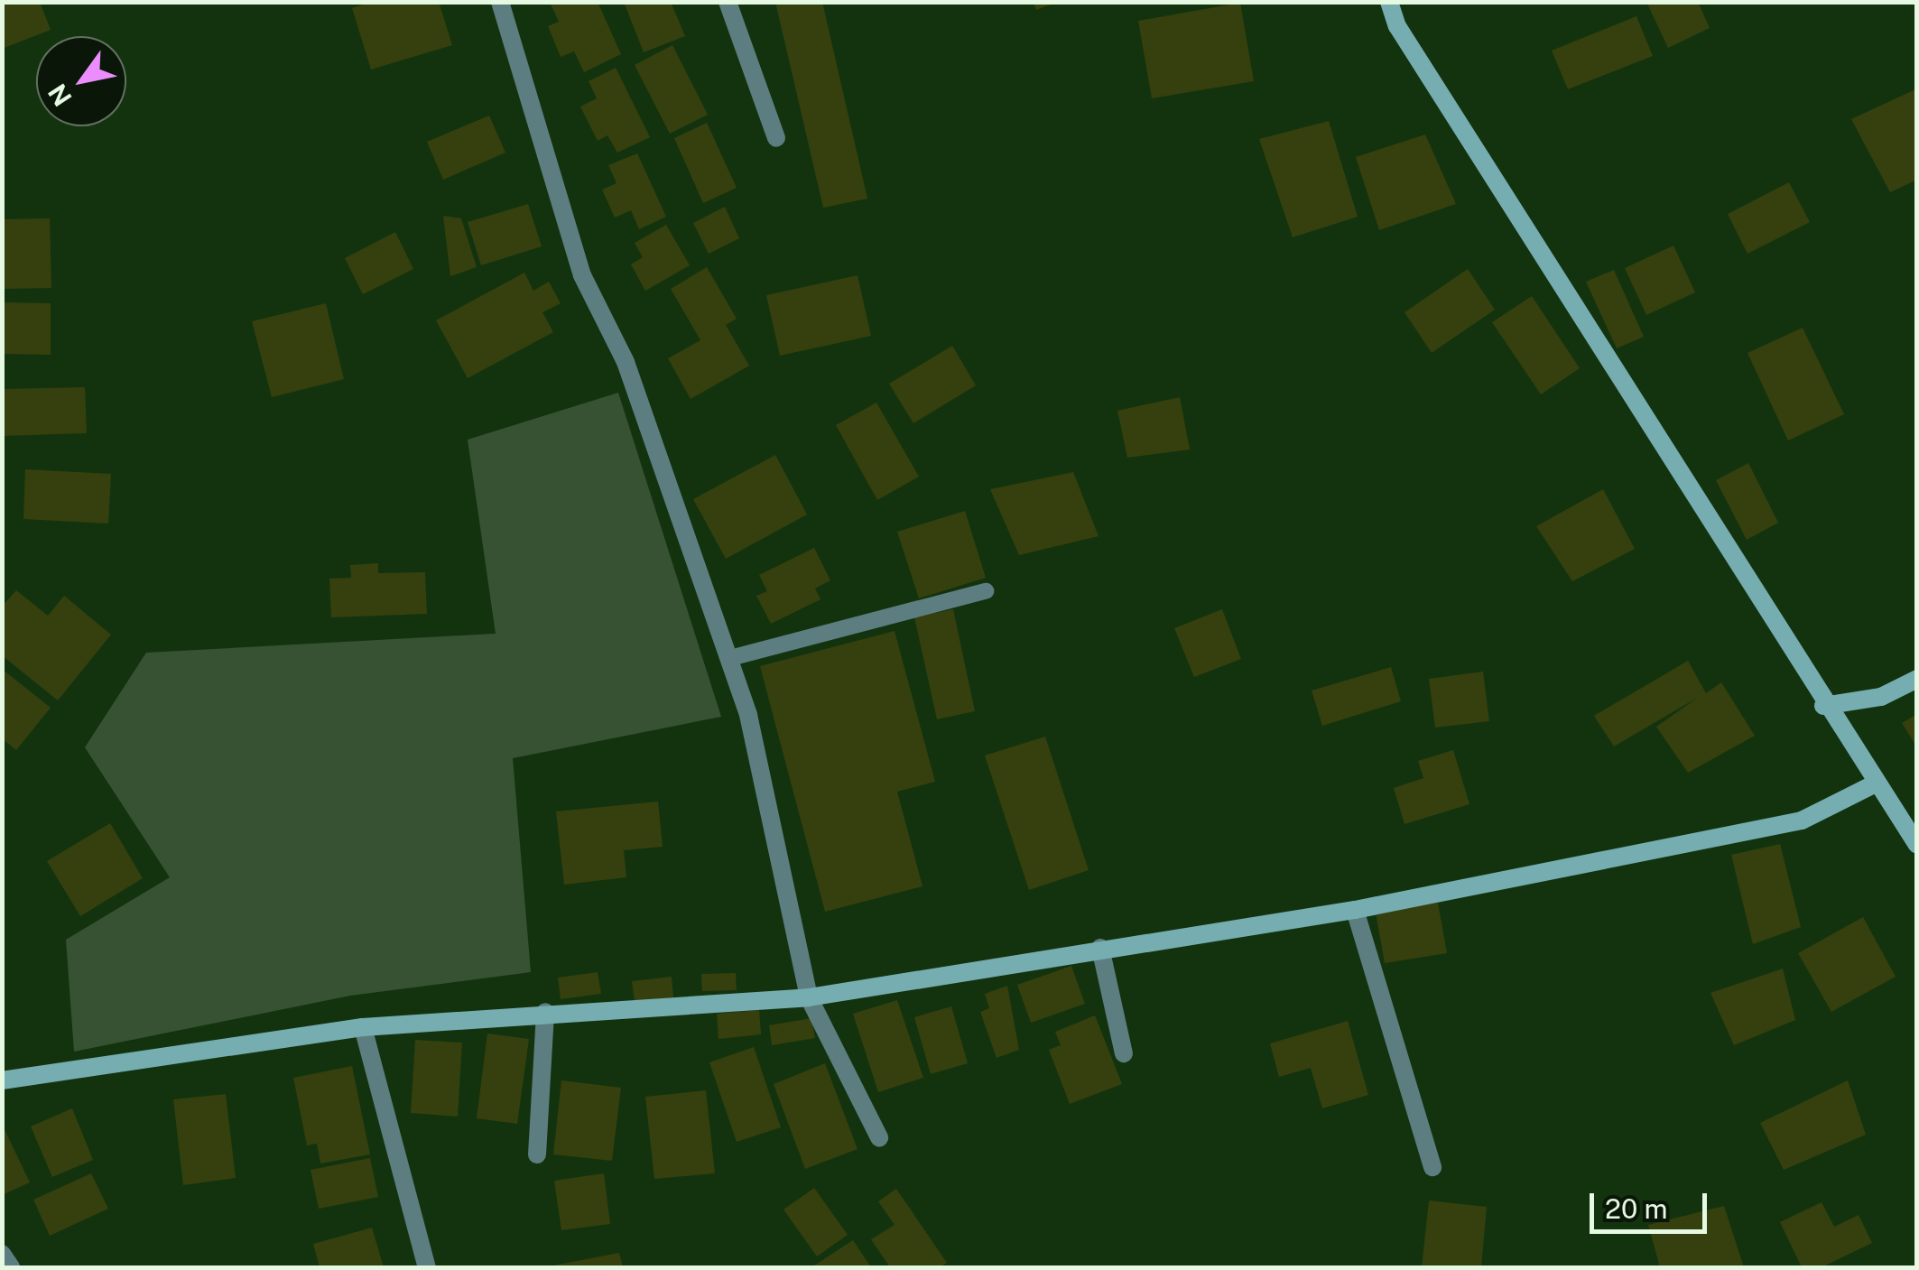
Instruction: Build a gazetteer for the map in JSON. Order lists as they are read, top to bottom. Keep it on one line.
{"scale_bar":"20 m","north":"bottom left"}
